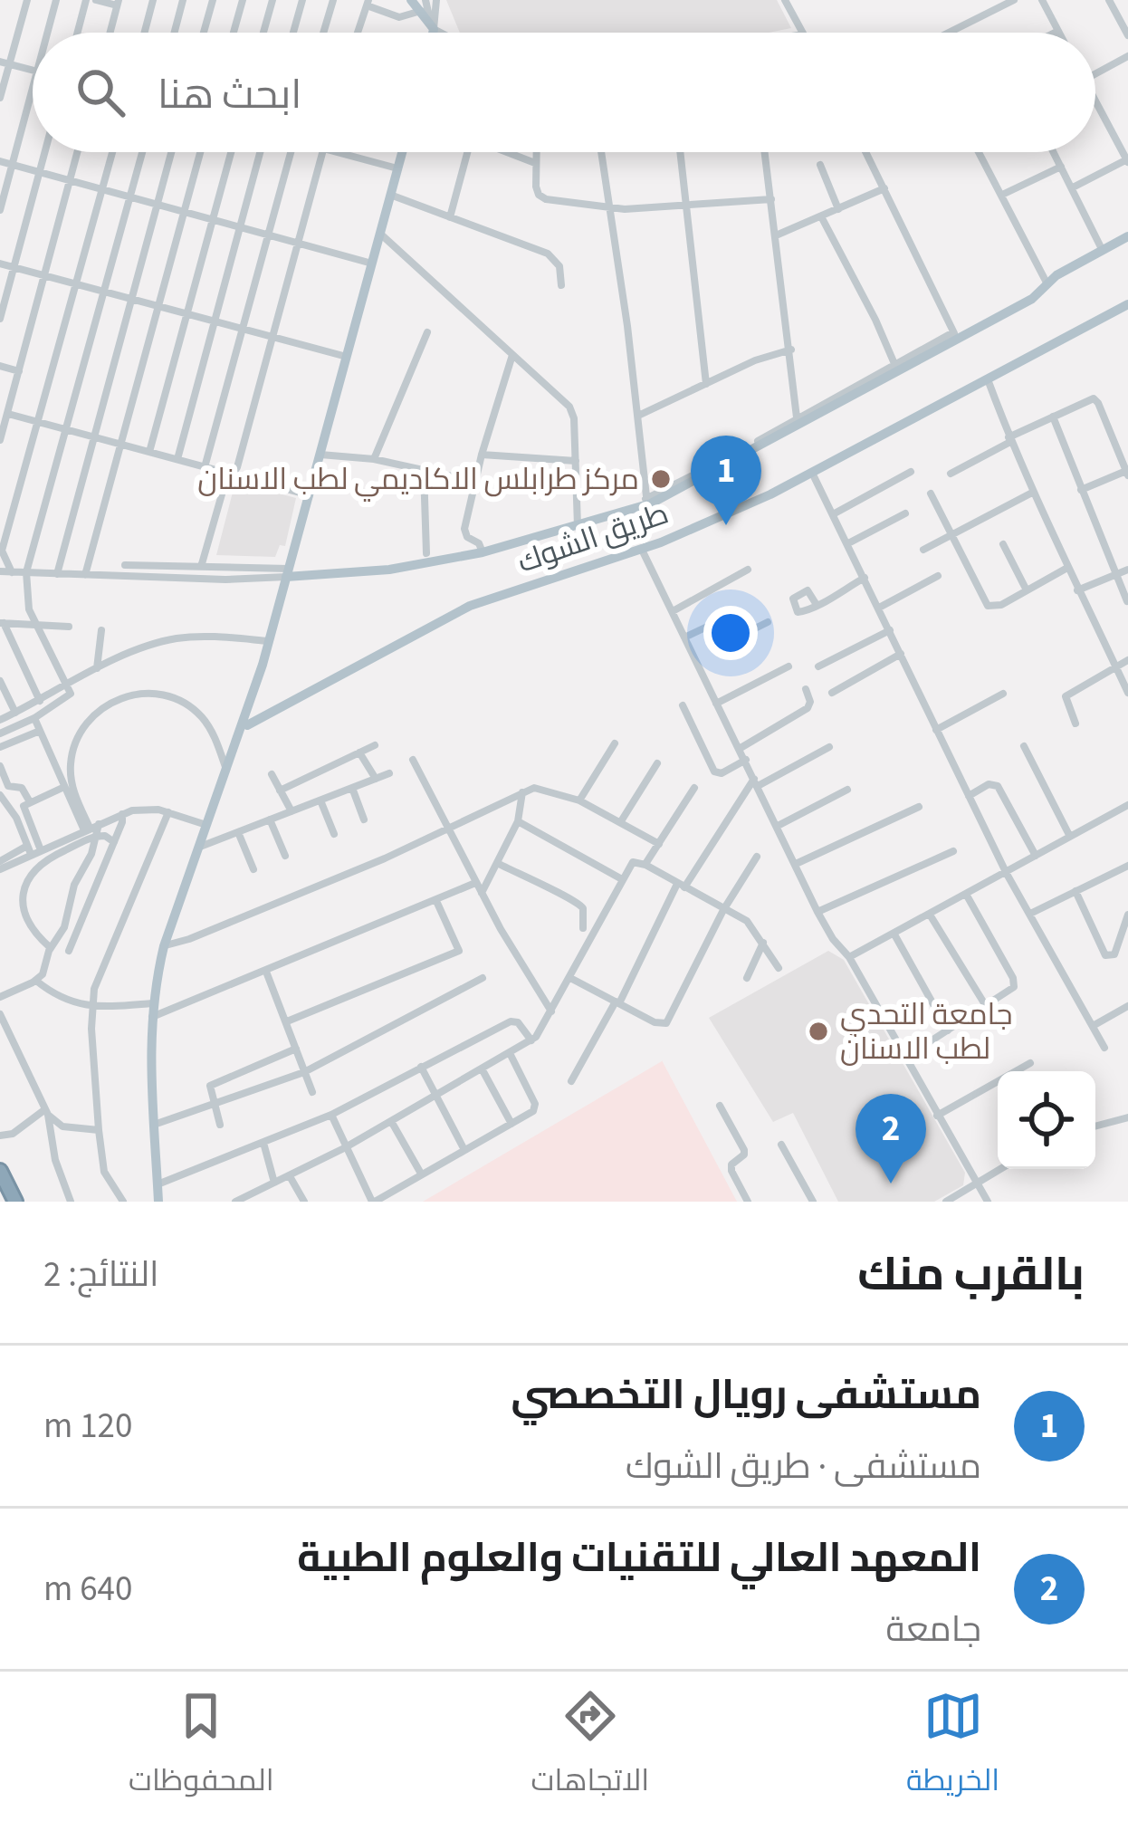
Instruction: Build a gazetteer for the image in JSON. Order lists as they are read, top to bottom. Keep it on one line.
{"streets":{"main road":["طريق الشوك"]},"places":["مركز طرابلس الاكاديمي لطب الاسنان","جامعة التحدي لطب الاسنان"],"page":{"search":"ابحث هنا","pins":["1","2"],"heading":["بالقرب منك","النتائج: 2"],"list":[{"mark":"1","name":"مستشفى رويال التخصصي","note":"مستشفى · طريق الشوك","value":"120 m"},{"mark":"2","name":"المعهد العالي للتقنيات والعلوم الطبية","note":"جامعة","value":"640 m"}],"nav":["الخريطة","الاتجاهات","المحفوظات"]}}
